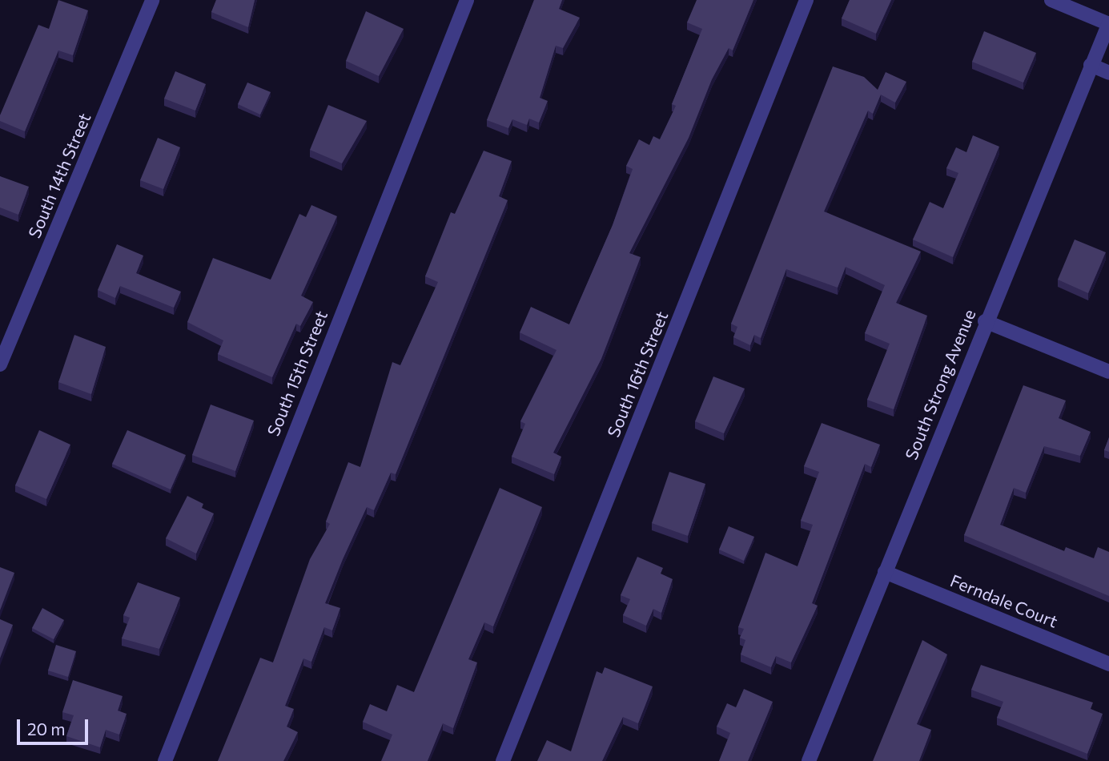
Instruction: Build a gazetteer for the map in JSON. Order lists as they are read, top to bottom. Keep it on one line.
{"streets":{"street":["South 14th Street","South 15th Street","South 16th Street","South Strong Avenue","Ferndale Court"]},"crossings":[["South Strong Avenue","Ferndale Court"]],"scale_bar":"20 m"}
